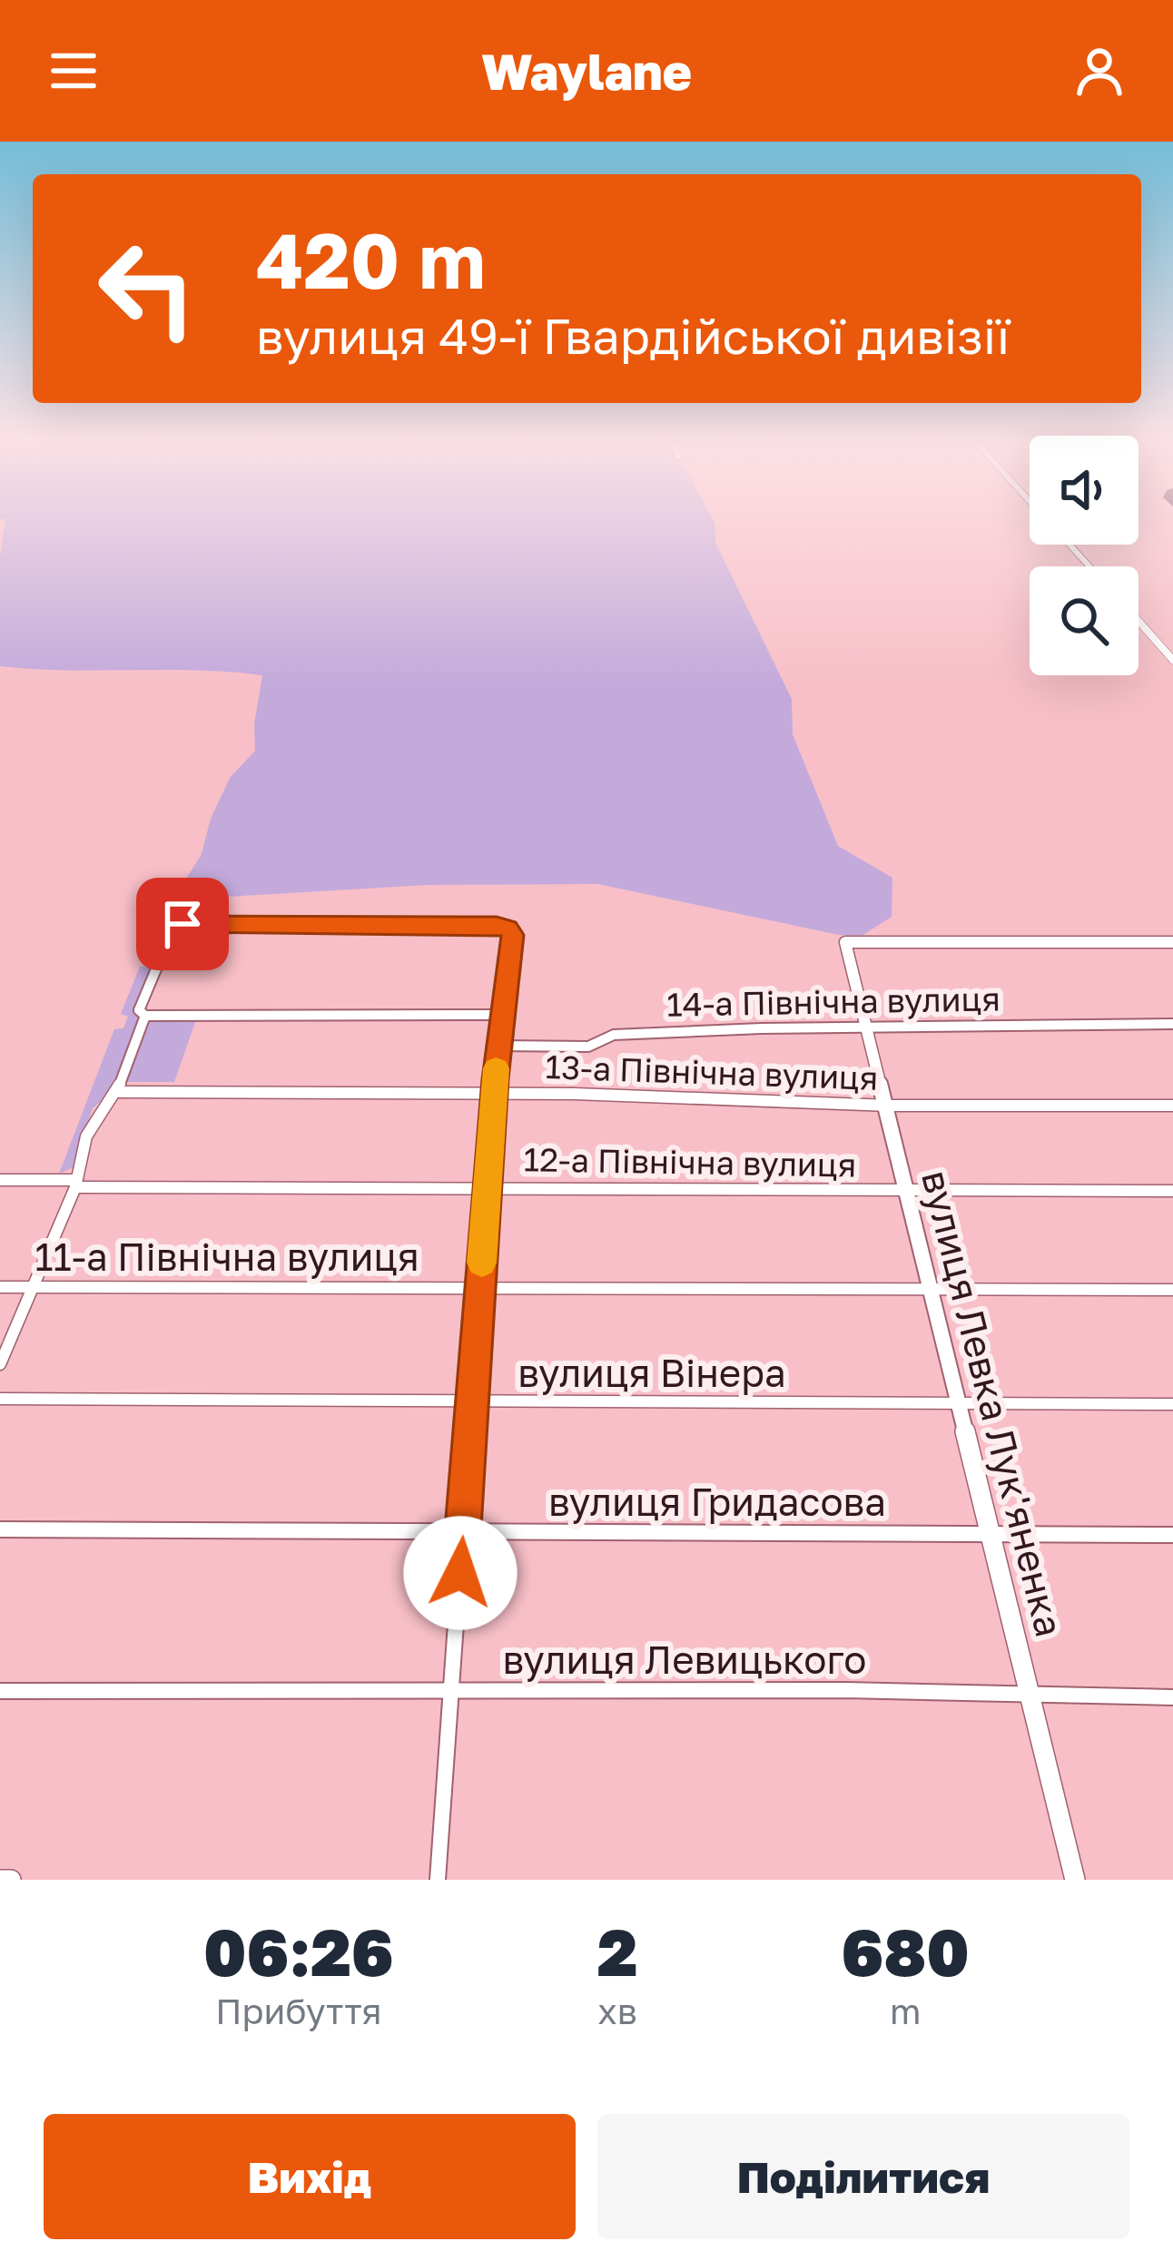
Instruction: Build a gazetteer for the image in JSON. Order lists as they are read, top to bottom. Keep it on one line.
{"streets":{"street":["14-а Північна вулиця","13-а Північна вулиця","12-а Північна вулиця","11-а Північна вулиця","вулиця Вінера","вулиця Левка Лук'яненка","вулиця Гридасова","вулиця Левицького"]},"crossings":[["14-а Північна вулиця","вулиця Левка Лук'яненка"],["13-а Північна вулиця","вулиця Левка Лук'яненка"],["12-а Північна вулиця","вулиця Левка Лук'яненка"],["11-а Північна вулиця","вулиця Левка Лук'яненка"],["вулиця Вінера","вулиця Левка Лук'яненка"],["вулиця Левка Лук'яненка","вулиця Гридасова"],["вулиця Левка Лук'яненка","вулиця Левицького"]],"page":{"header":"Waylane","turn":["420 m","вулиця 49-ї Гвардійської дивізії"],"eta":["06:26","Прибуття","2","хв","680","m"],"buttons":["Вихід","Поділитися"]}}
